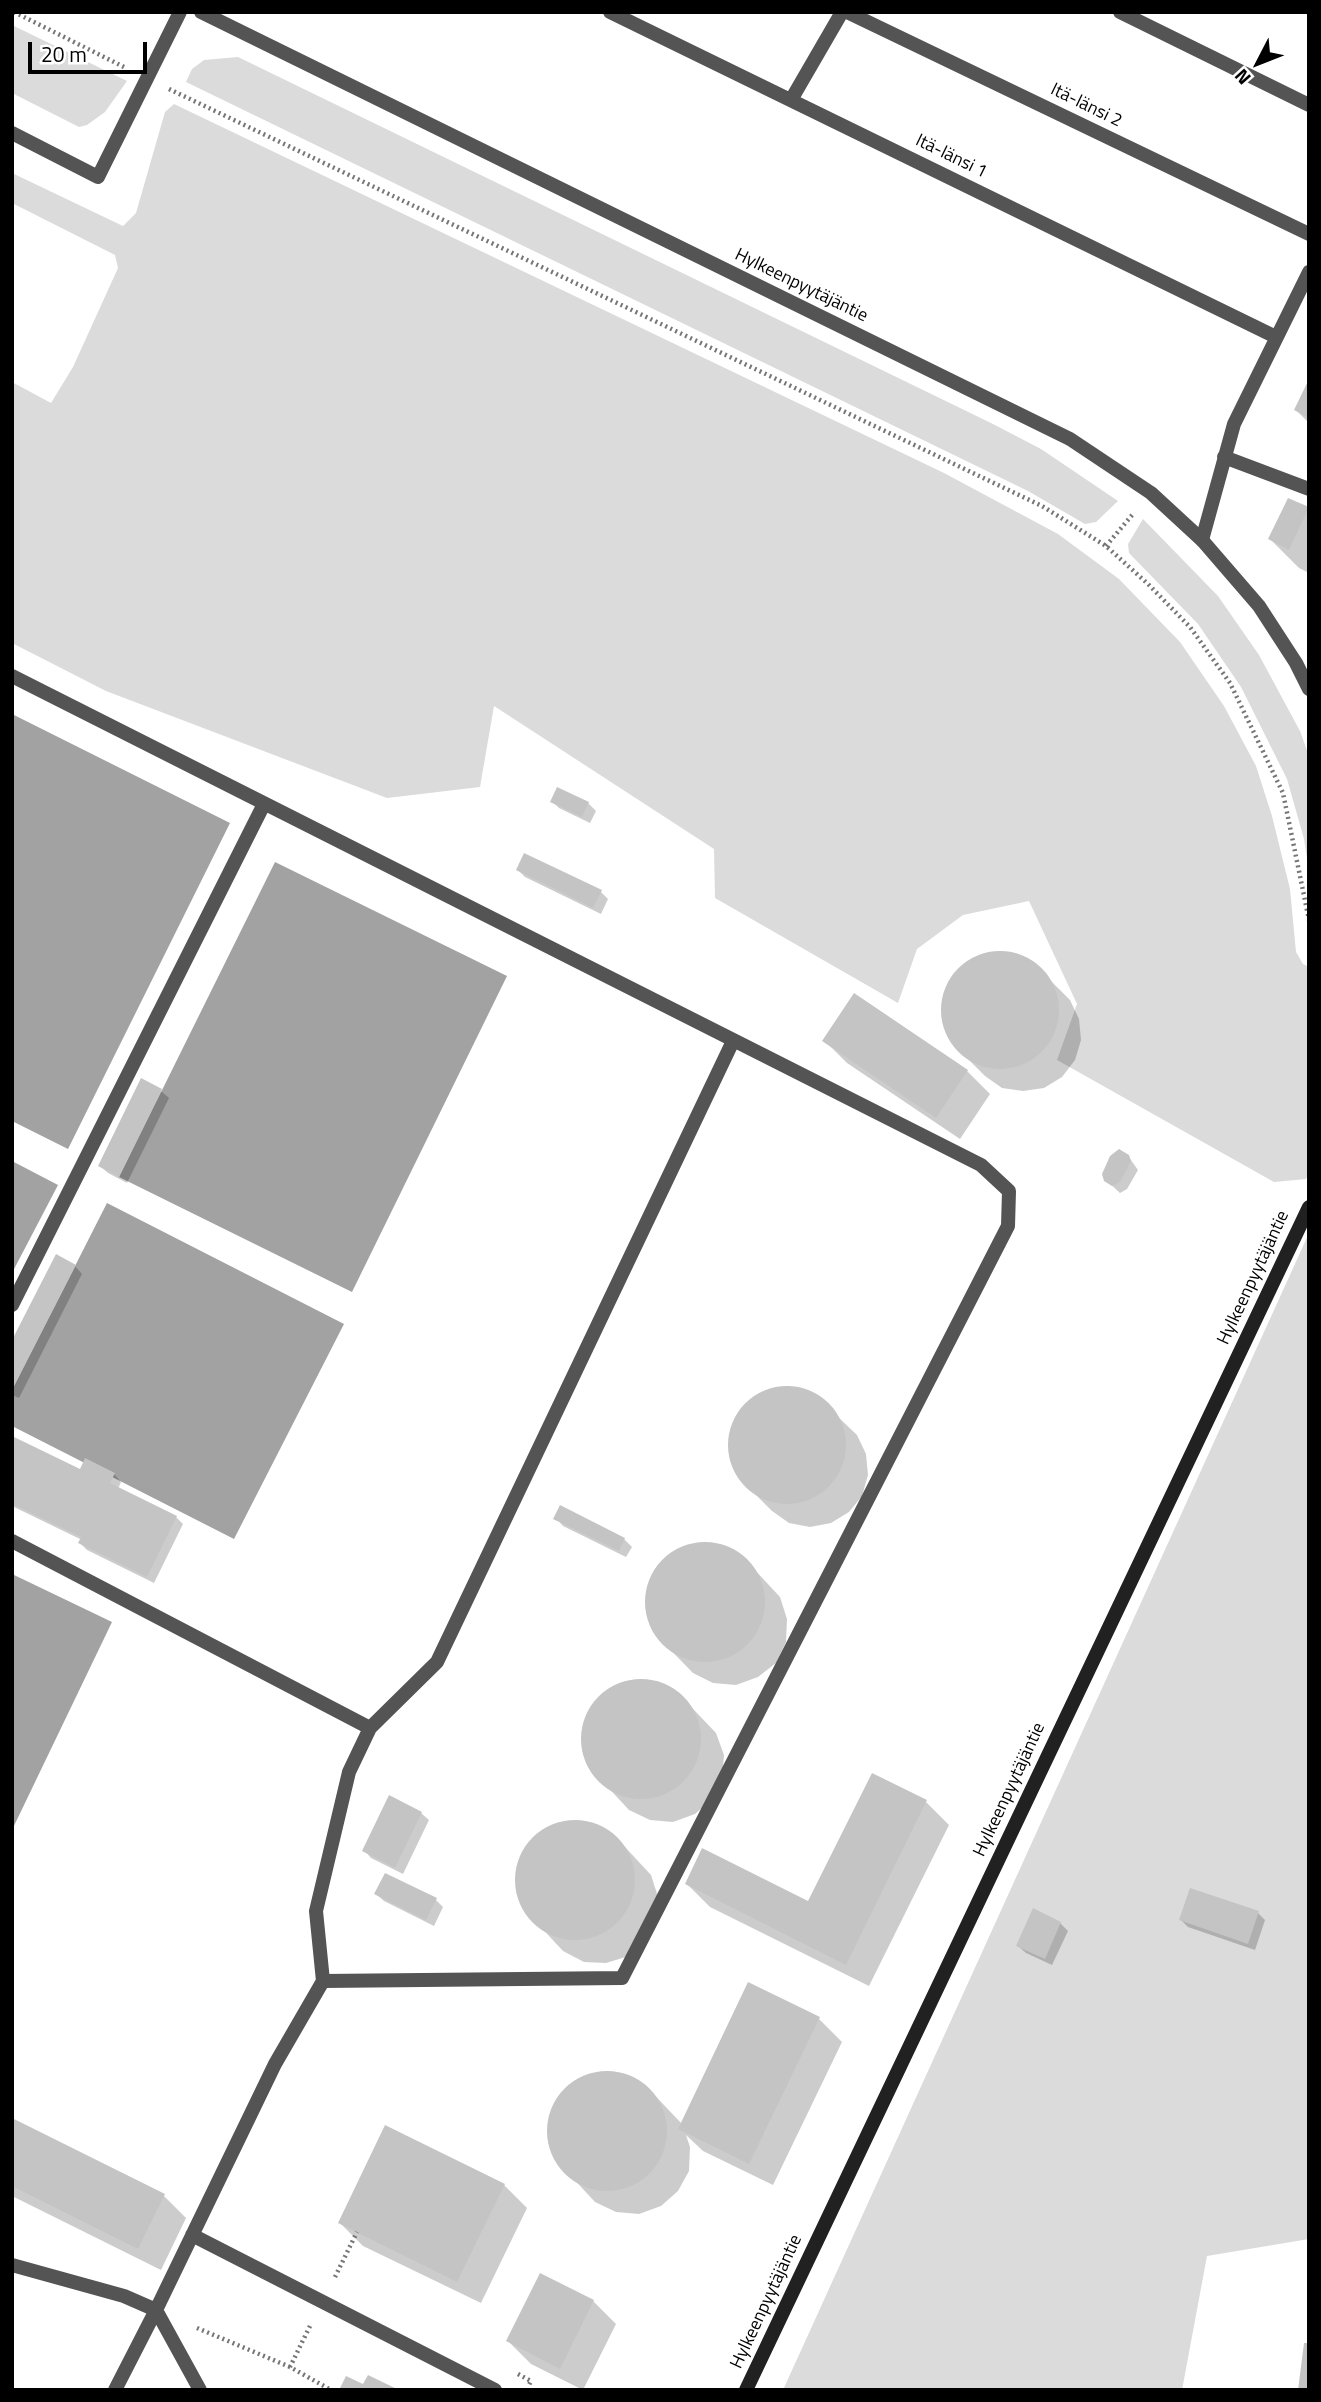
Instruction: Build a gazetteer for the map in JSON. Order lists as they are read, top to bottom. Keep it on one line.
{"streets":{"street":["Itä-länsi 2","Itä-länsi 1","Hylkeenpyytäjäntie"]},"scale_bar":"20 m","north":"bottom left"}
